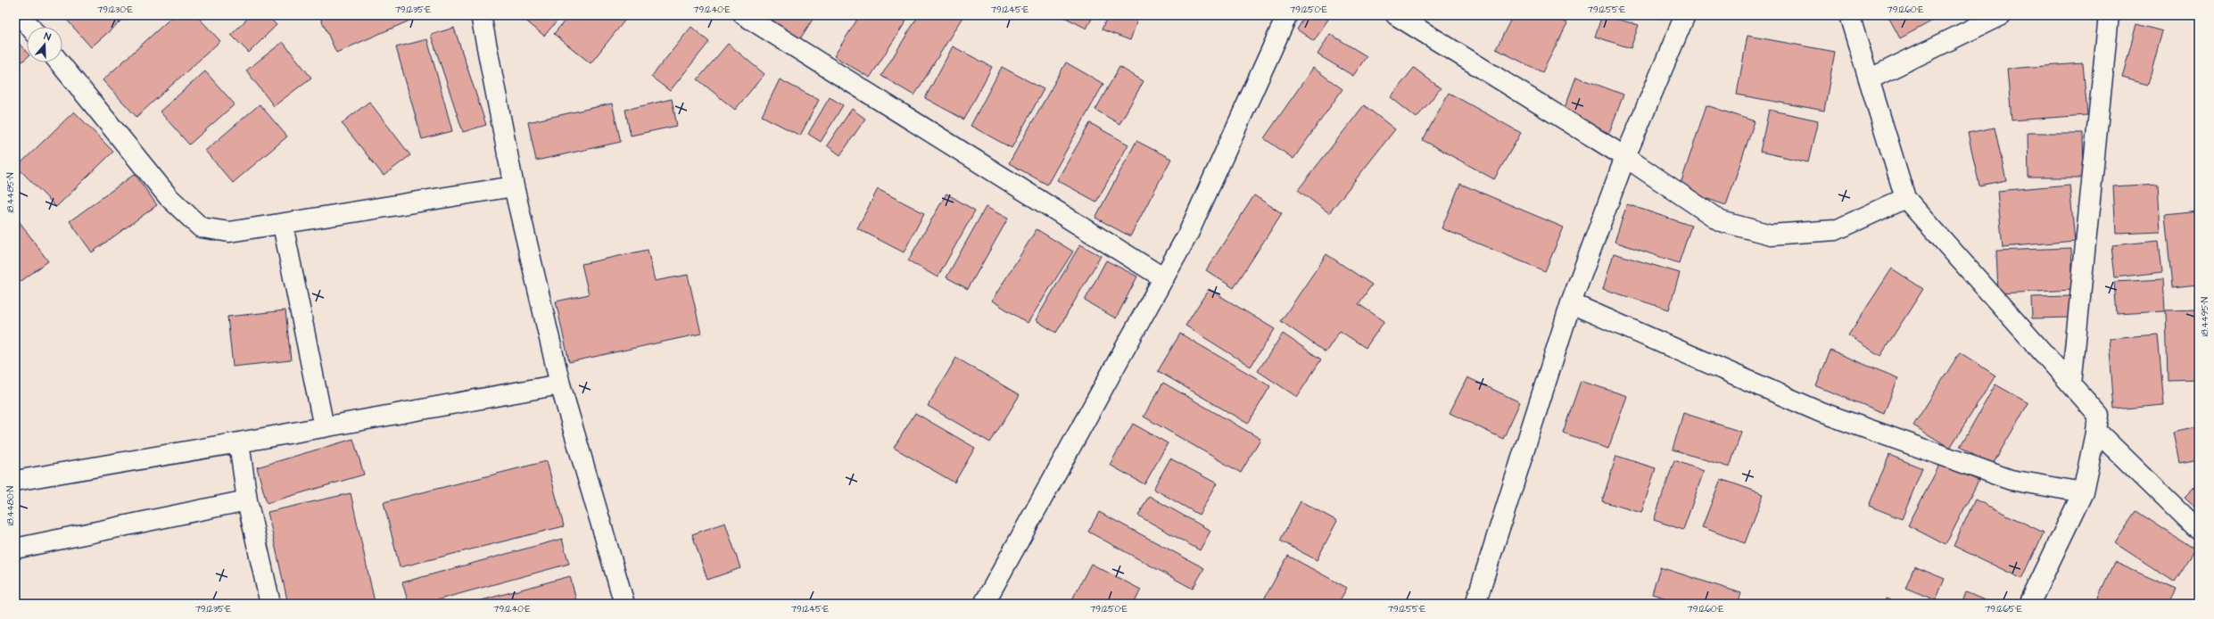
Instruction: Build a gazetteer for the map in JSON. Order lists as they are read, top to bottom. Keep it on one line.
{"north":"top","coordinates":["79.1230°E","79.1235°E","79.1240°E","79.1245°E","79.1250°E","79.1255°E","79.1260°E","18.4485°N","18.4495°N","18.4480°N","79.1265°E"]}
